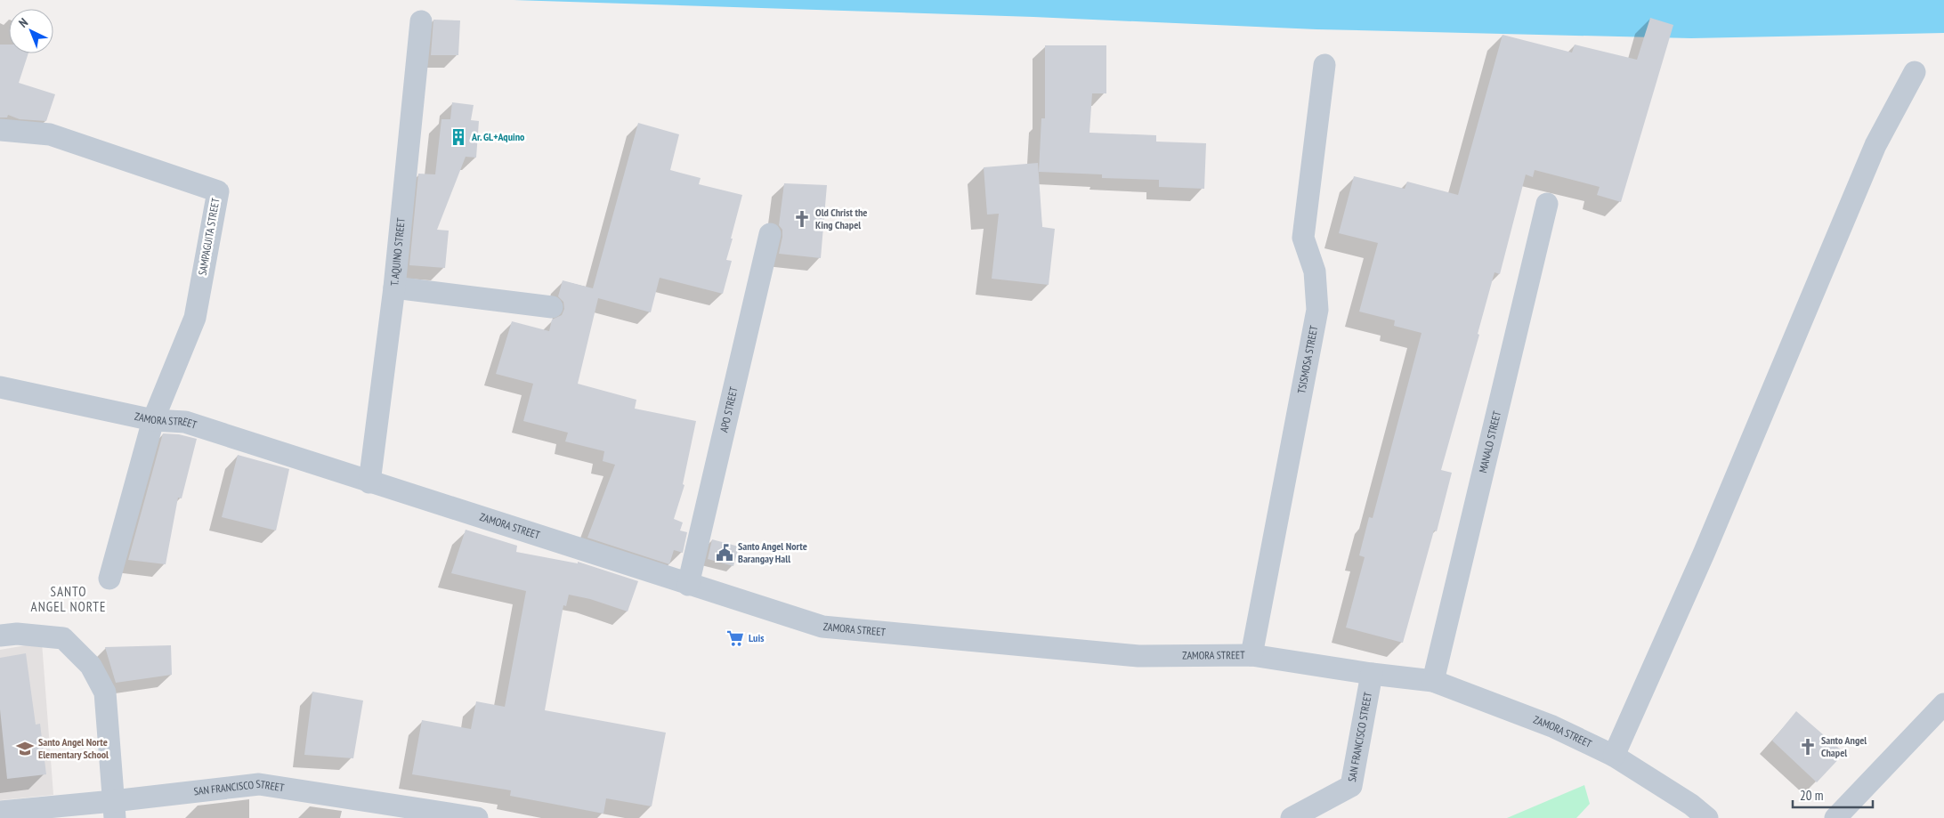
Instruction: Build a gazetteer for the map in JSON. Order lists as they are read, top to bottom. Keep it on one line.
{"streets":{"street":["SAMPAGUITA STREET","T. AQUINO STREET","TSISMOSA STREET","APO STREET","ZAMORA STREET","MANALO STREET","SAN FRANCISCO STREET"]},"crossings":[["SAMPAGUITA STREET","ZAMORA STREET"],["T. AQUINO STREET","ZAMORA STREET"],["TSISMOSA STREET","ZAMORA STREET"],["APO STREET","ZAMORA STREET"],["ZAMORA STREET","MANALO STREET"],["ZAMORA STREET","SAN FRANCISCO STREET"]],"districts":["SANTO ANGEL NORTE"],"places":{"building":["Ar. GL+Aquino"],"church":["Old Christ the King Chapel","Santo Angel Chapel"],"public building":["Santo Angel Norte Barangay Hall"],"supermarket":["Luis"],"school or university":["Santo Angel Norte Elementary School"]},"scale_bar":"20 m","north":"top left"}
